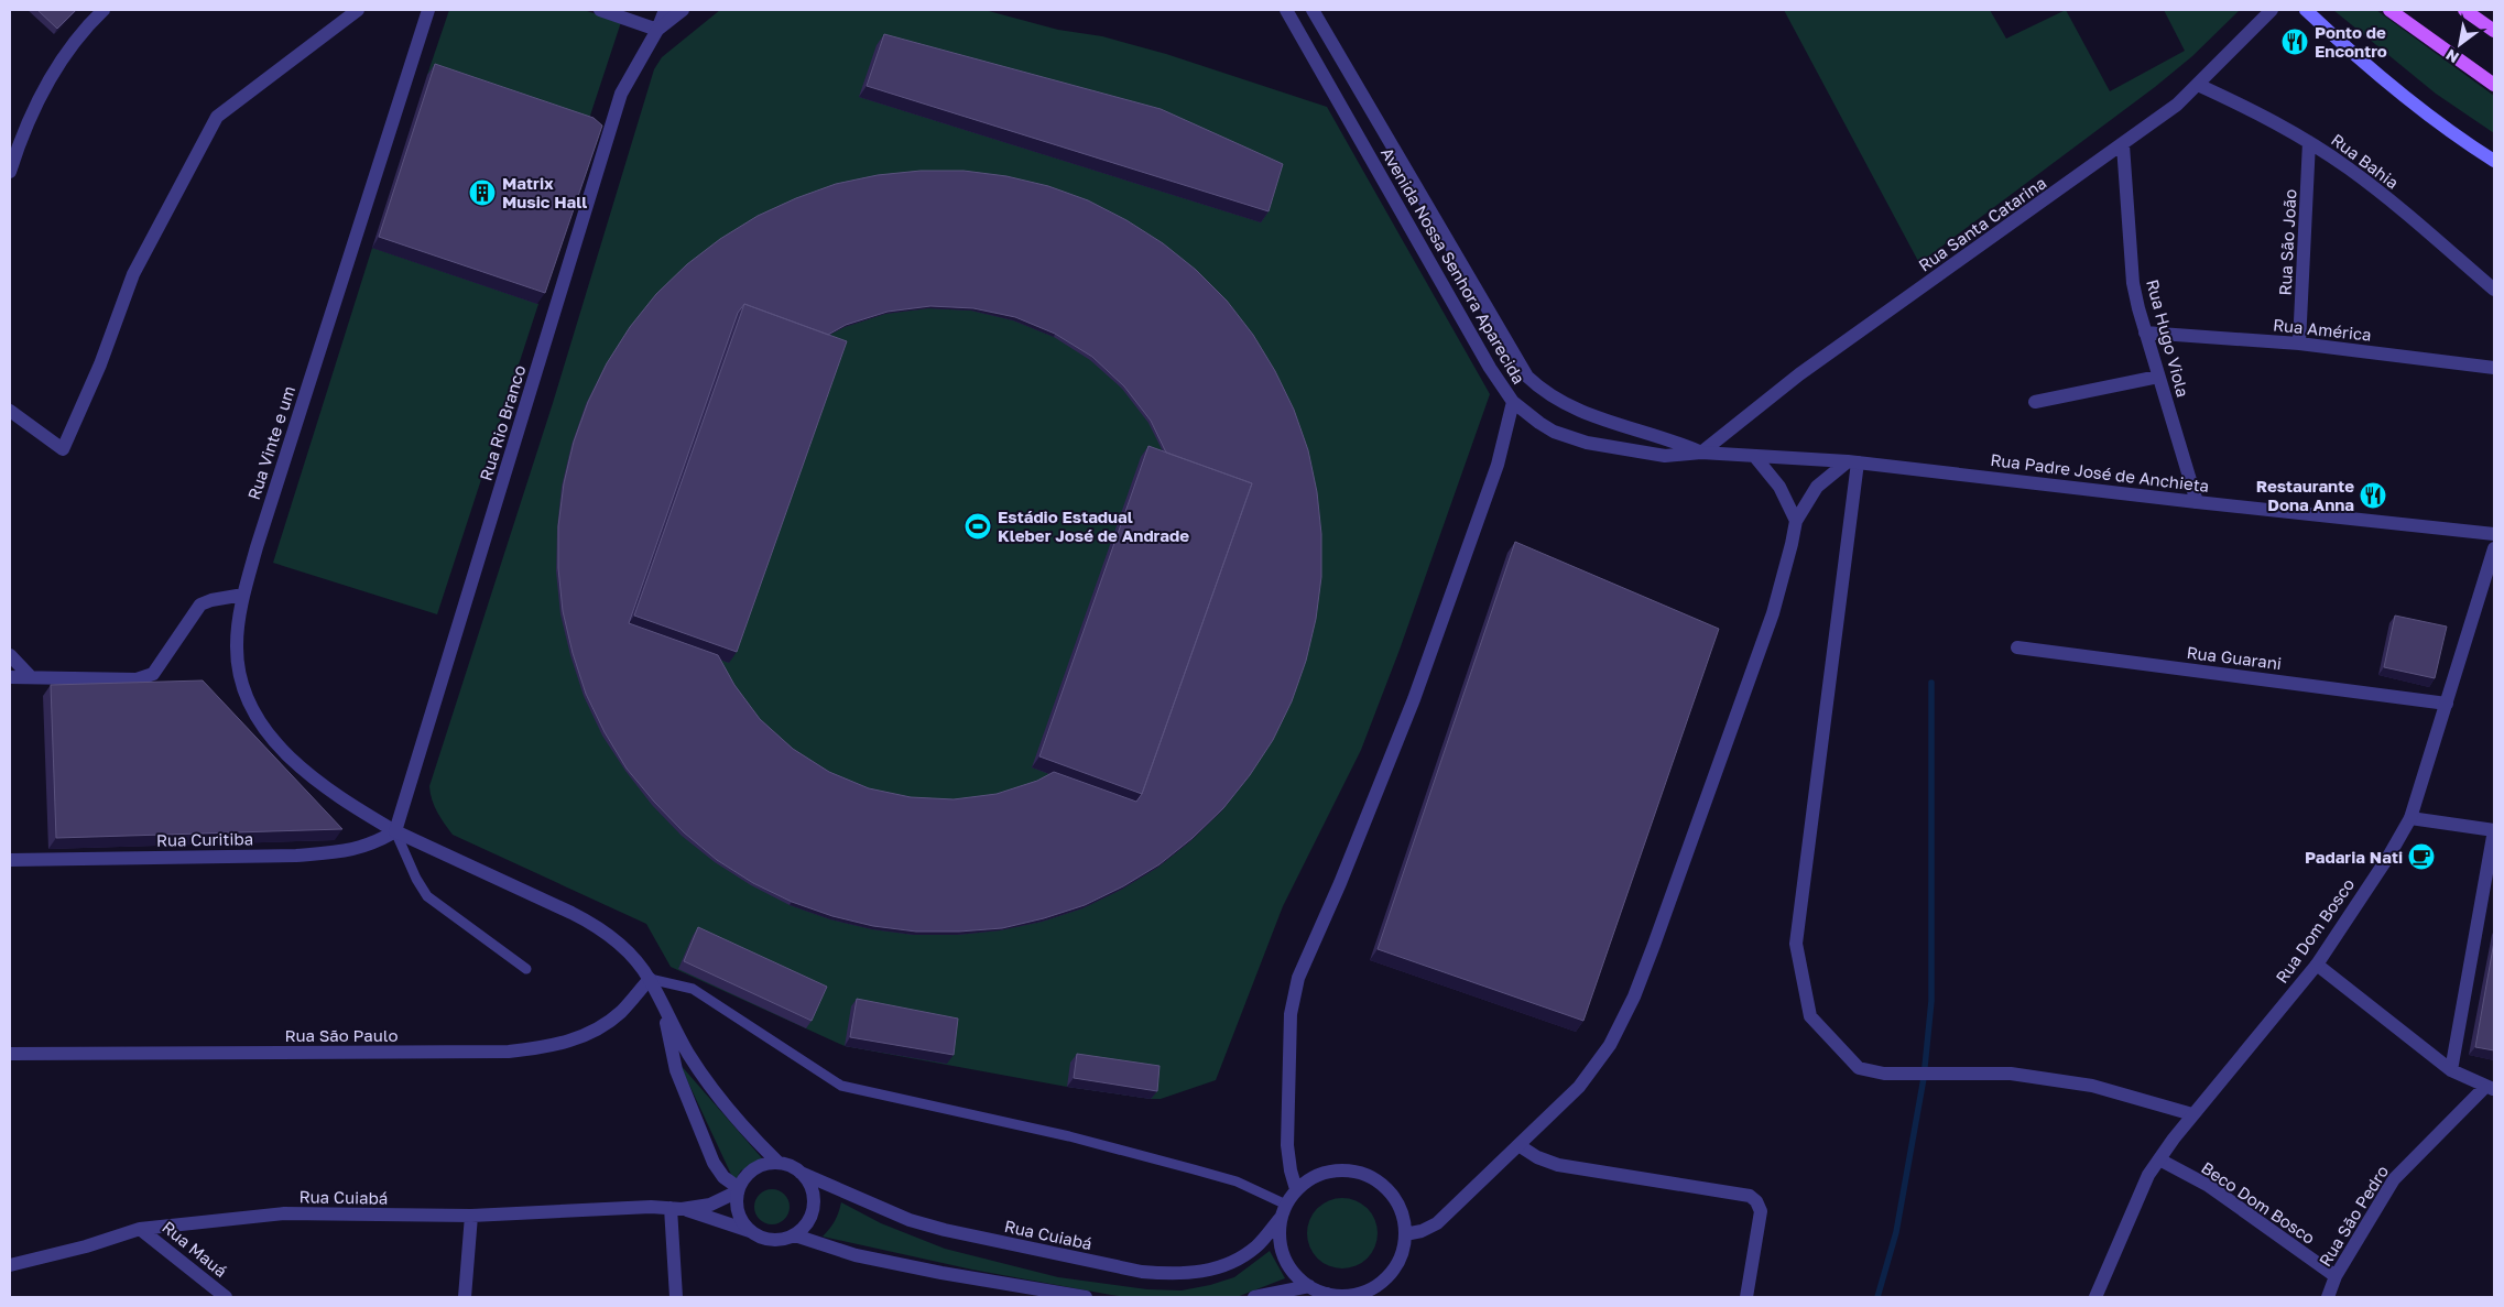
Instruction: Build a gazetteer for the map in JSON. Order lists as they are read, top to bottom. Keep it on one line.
{"streets":{"street":["Rua Bahia","Rua Santa Catarina","Rua São João","Avenida Nossa Senhora Aparecida","Rua América","Rua Hugo Viola","Rua Rio Branco","Rua Vinte e um","Rua Padre José de Anchieta","Rua Guarani","Rua Curitiba","Rua Dom Bosco","Rua São Paulo","Rua Cuiabá","Beco Dom Bosco","Rua São Pedro","Rua Mauá"]},"crossings":[["Rua Bahia","Rua Santa Catarina"],["Rua Bahia","Rua São João"],["Rua Santa Catarina","Avenida Nossa Senhora Aparecida"],["Rua Santa Catarina","Rua Hugo Viola"],["Rua Santa Catarina","Rua Padre José de Anchieta"],["Rua São João","Rua América"],["Avenida Nossa Senhora Aparecida","Rua Padre José de Anchieta"],["Rua América","Rua Hugo Viola"],["Rua Hugo Viola","Rua Padre José de Anchieta"],["Rua Rio Branco","Rua Vinte e um"],["Rua Rio Branco","Rua Curitiba"],["Rua Vinte e um","Rua Curitiba"],["Rua Vinte e um","Rua São Paulo"],["Rua Guarani","Rua Dom Bosco"],["Rua Dom Bosco","Beco Dom Bosco"],["Rua Cuiabá","Rua Mauá"],["Beco Dom Bosco","Rua São Pedro"]],"places":{"restaurant":["Ponto de Encontro","Restaurante Dona Anna"],"building":["Matrix Music Hall"],"sports":["Estádio Estadual Kleber José de Andrade"],"cafe":["Padaria Nati"]},"north":"bottom left"}
